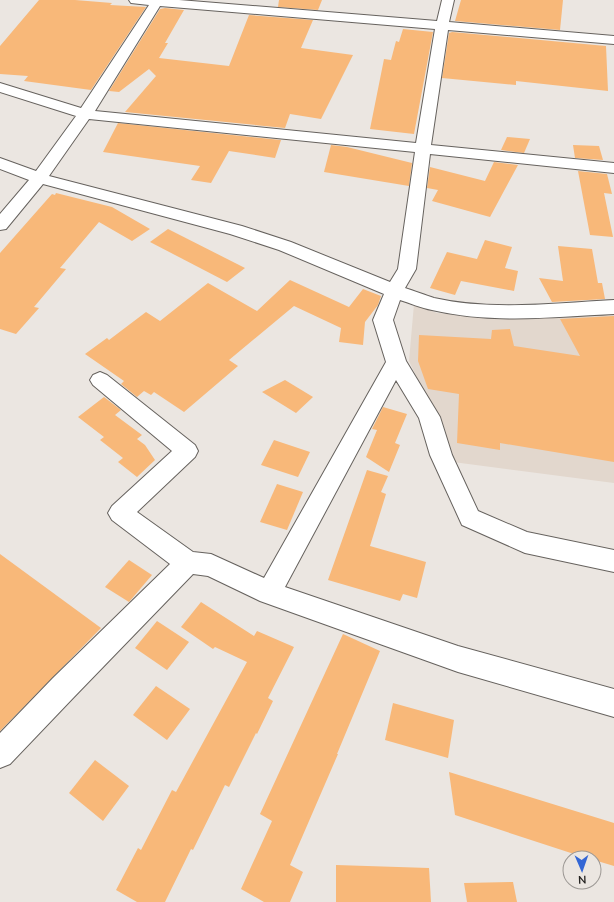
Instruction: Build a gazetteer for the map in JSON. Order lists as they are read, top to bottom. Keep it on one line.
{"north":"bottom"}
